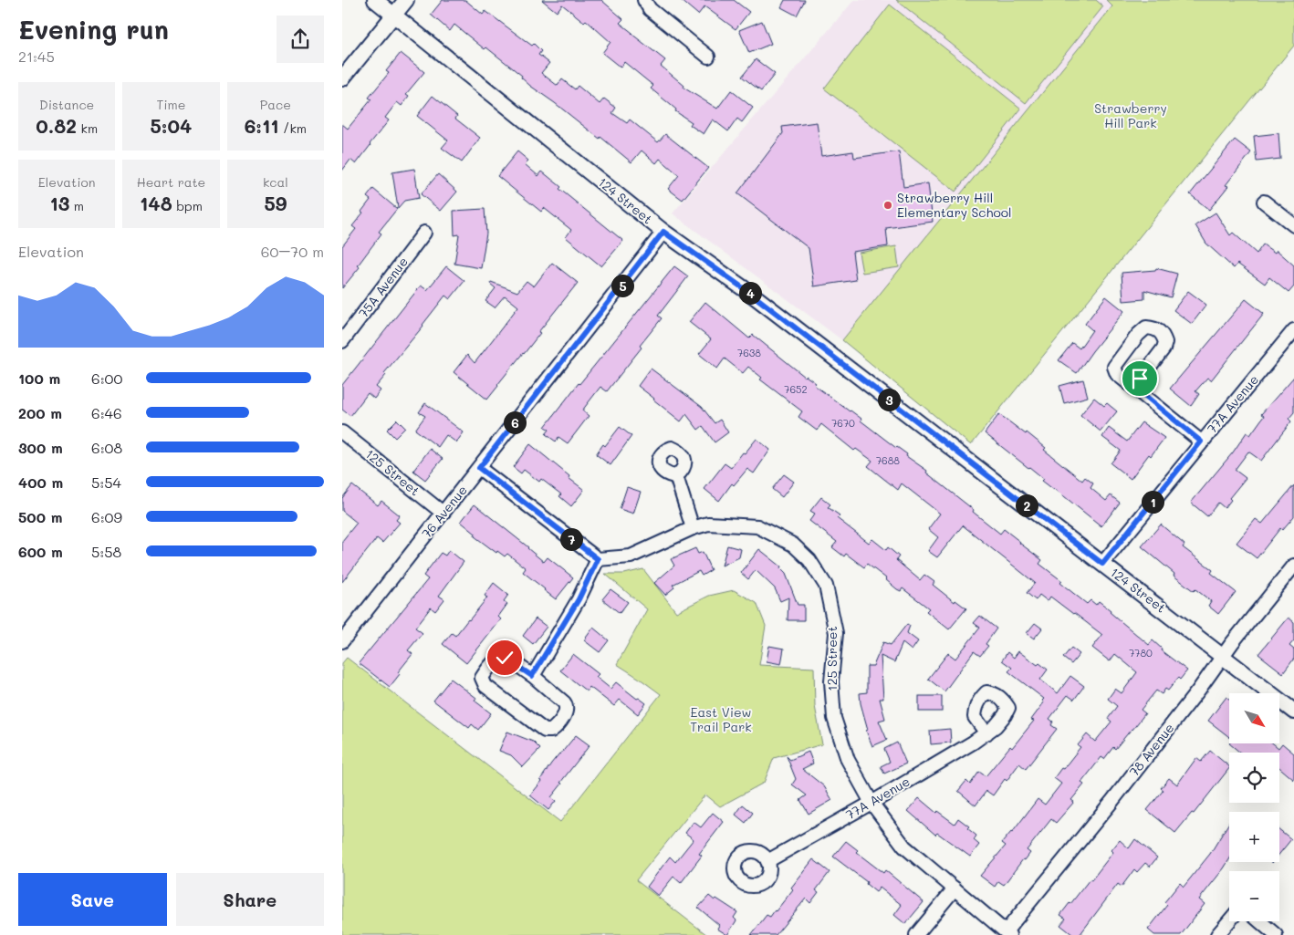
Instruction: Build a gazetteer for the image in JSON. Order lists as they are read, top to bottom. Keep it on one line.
{"streets":{"street":["124 Street","75A Avenue","77A Avenue","125 Street","76 Avenue","78 Avenue"]},"crossings":[["124 Street","77A Avenue"],["124 Street","76 Avenue"],["124 Street","78 Avenue"],["77A Avenue","125 Street"],["125 Street","76 Avenue"],["125 Street","78 Avenue"]],"parks":["Strawberry Hill Park","East View Trail Park"],"places":["Strawberry Hill Elementary School"],"house_numbers":["7638","7652","7670","7688","7780"],"north":"bottom right","page":{"heading":["Evening run","21:45"],"stats":[["Distance","0.82 km"],["Time","5:04"],["Pace","6:11 /km"],["Elevation","13 m"],["Heart rate","148 bpm"],["kcal","59"]],"chart":["Elevation","60–70 m"],"pins":["5","4","3","6","1","2","7"],"list":[{"name":"100 m","note":"6:00"},{"name":"200 m","note":"6:46"},{"name":"300 m","note":"6:08"},{"name":"400 m","note":"5:54"},{"name":"500 m","note":"6:09"},{"name":"600 m","note":"5:58"}],"map_buttons":["+","−"],"buttons":["Save","Share"]}}
